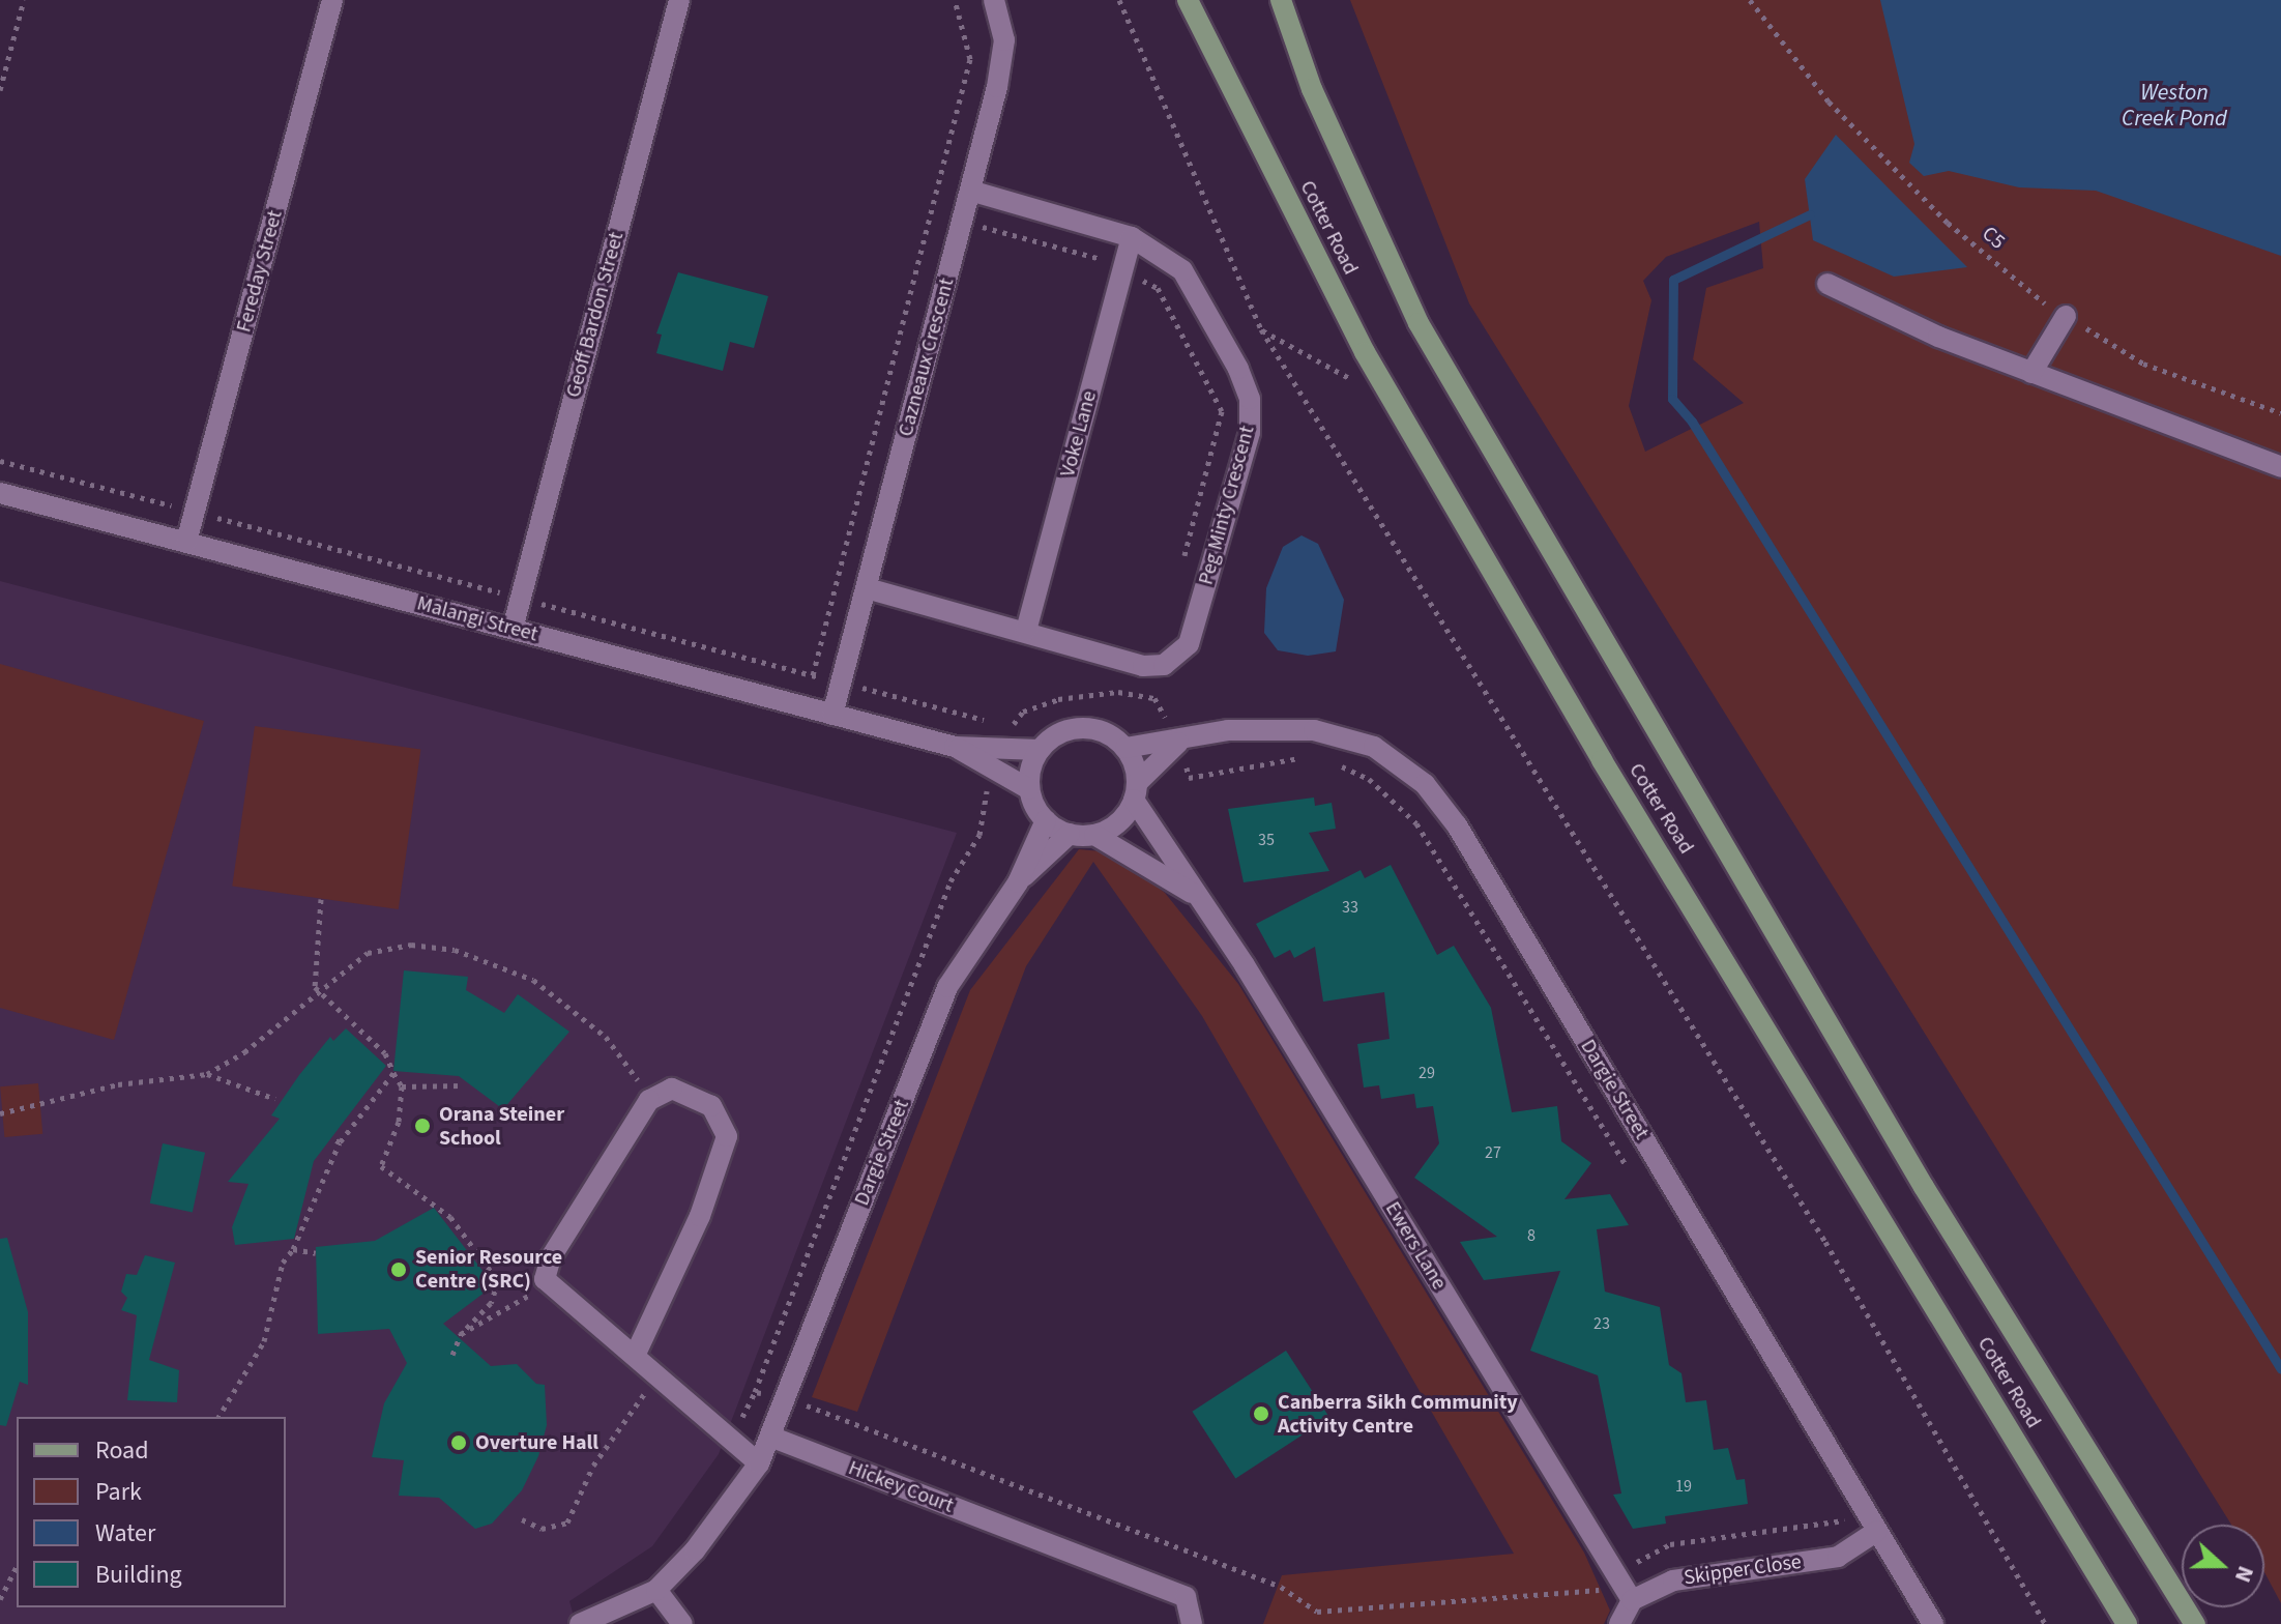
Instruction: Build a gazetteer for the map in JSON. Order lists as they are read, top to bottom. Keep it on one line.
{"streets":{"main road":["Cotter Road"],"street":["Fereday Street","Geoff Bardon Street","Cazneaux Crescent","Voke Lane","Peg Minty Crescent","Malangi Street","Dargie Street","Ewers Lane","Hickey Court","Skipper Close"],"path":["C5"]},"crossings":[["Fereday Street","Malangi Street"],["Geoff Bardon Street","Malangi Street"],["Cazneaux Crescent","Peg Minty Crescent"],["Cazneaux Crescent","Malangi Street"],["Voke Lane","Peg Minty Crescent"],["Malangi Street","Dargie Street"],["Malangi Street","Ewers Lane"],["Dargie Street","Ewers Lane"],["Dargie Street","Hickey Court"],["Dargie Street","Skipper Close"],["Ewers Lane","Skipper Close"]],"water":["Weston Creek Pond"],"places":["Orana Steiner School","Senior Resource Centre (SRC)","Canberra Sikh Community Activity Centre","Overture Hall"],"house_numbers":["35","33","29","27","8","23","19"],"legend":["Road","Park","Water","Building"],"north":"right"}
